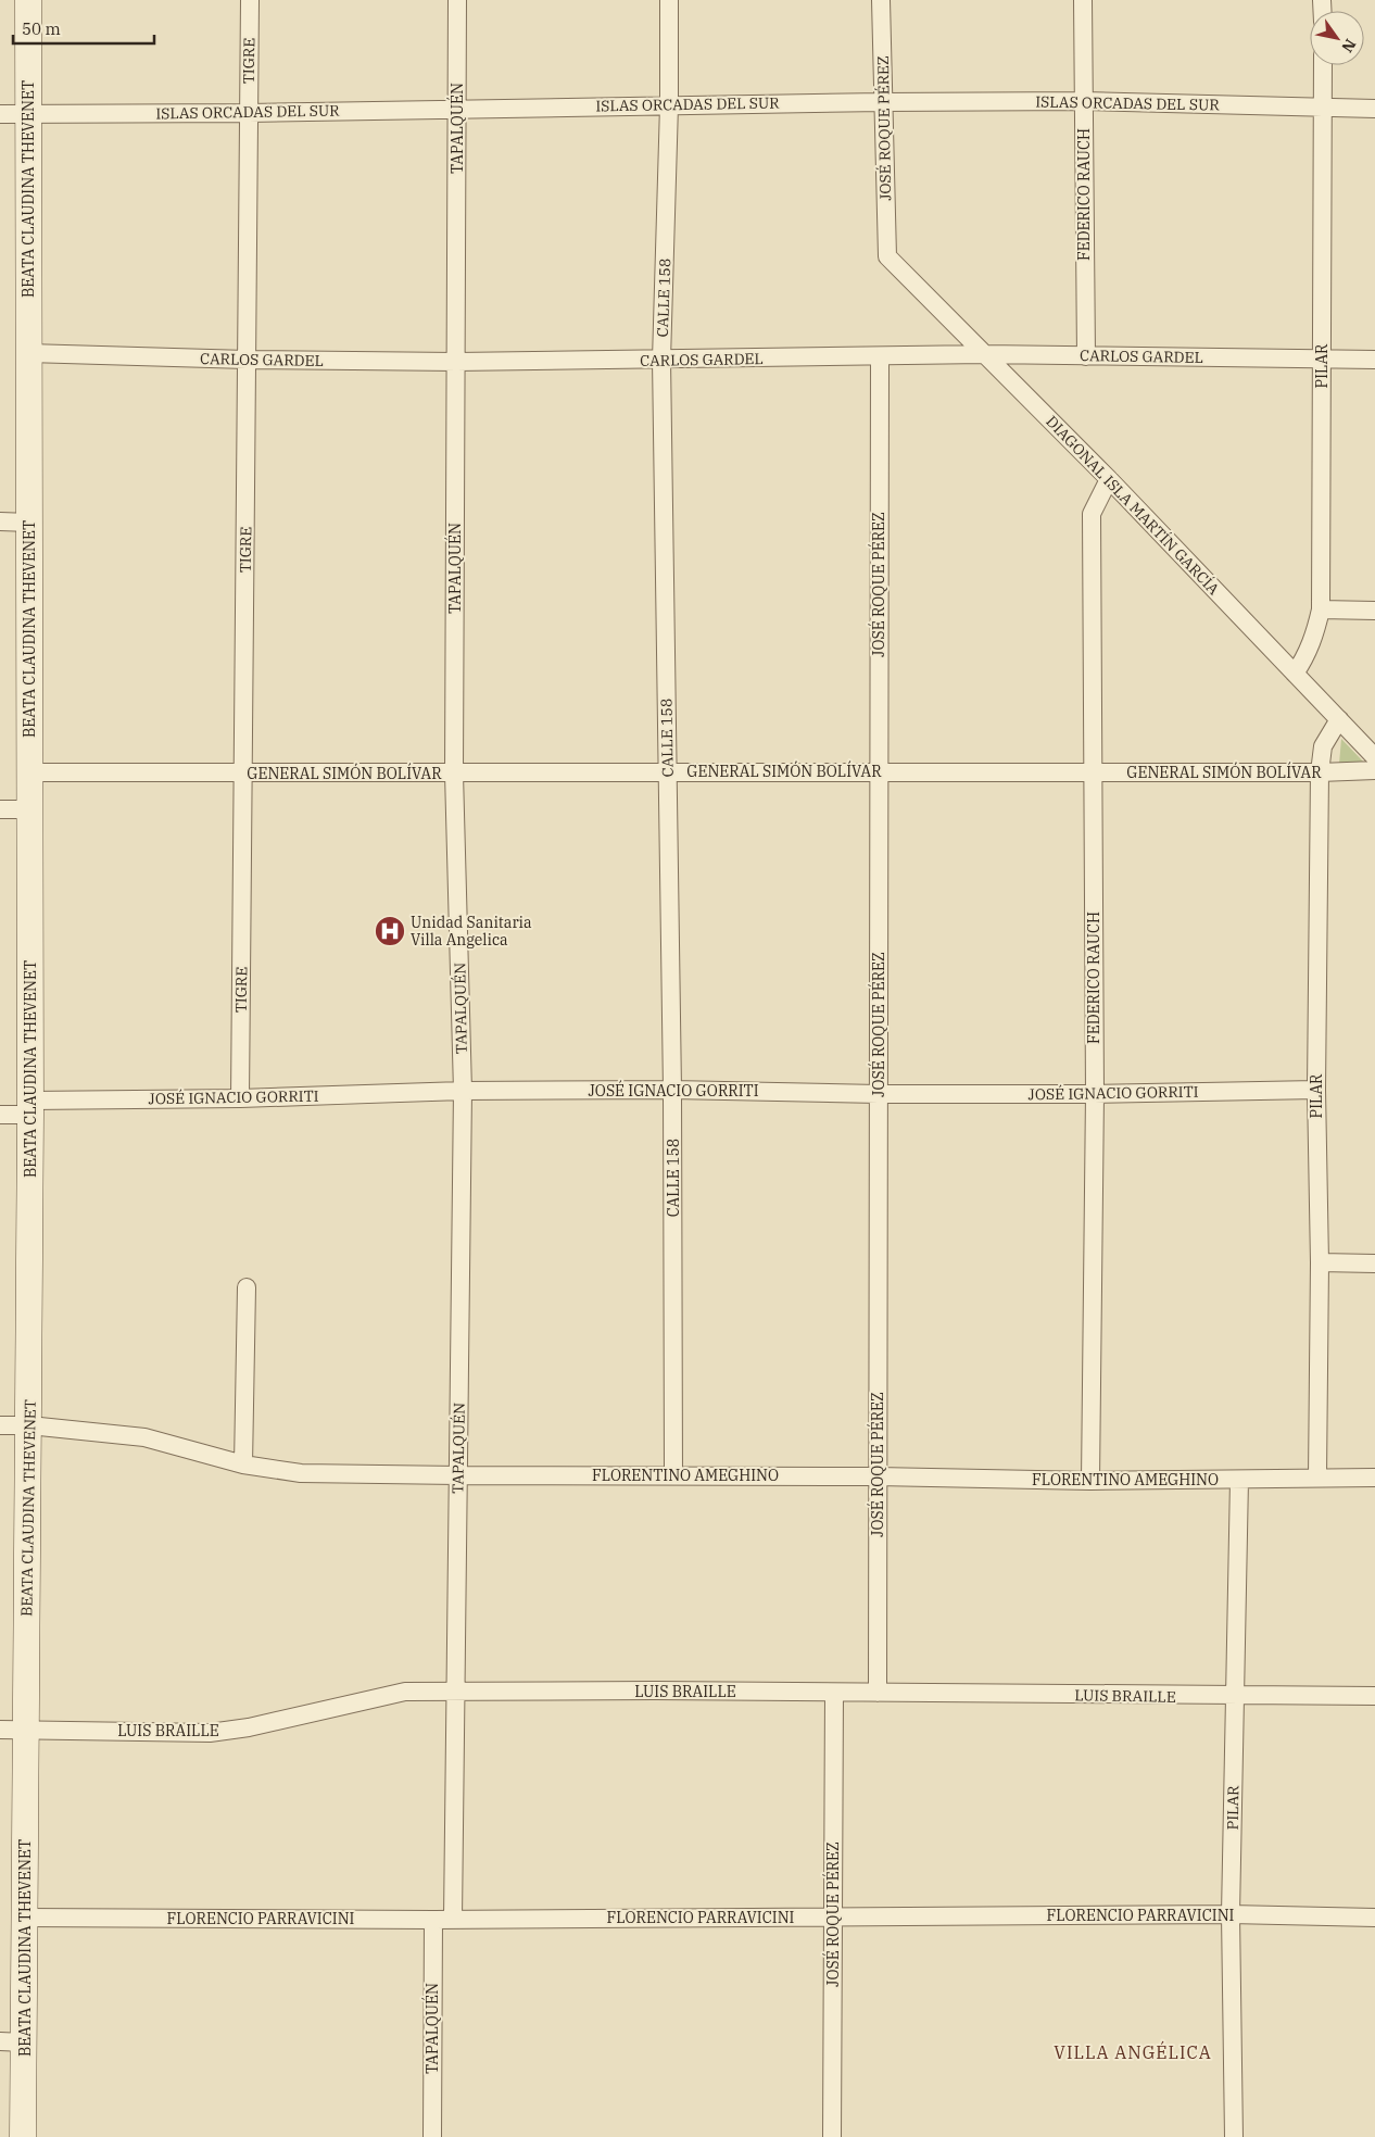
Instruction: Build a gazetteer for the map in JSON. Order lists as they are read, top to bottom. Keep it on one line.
{"streets":{"main road":["BEATA CLAUDINA THEVENET"],"street":["TIGRE","ISLAS ORCADAS DEL SUR","TAPALQUÉN","JOSÉ ROQUE PÉREZ","FEDERICO RAUCH","CALLE 158","CARLOS GARDEL","PILAR","DIAGONAL ISLA MARTÍN GARCÍA","GENERAL SIMÓN BOLÍVAR","JOSÉ IGNACIO GORRITI","FLORENTINO AMEGHINO","LUIS BRAILLE","FLORENCIO PARRAVICINI"]},"crossings":[["TIGRE","ISLAS ORCADAS DEL SUR"],["TIGRE","CARLOS GARDEL"],["TIGRE","GENERAL SIMÓN BOLÍVAR"],["TIGRE","JOSÉ IGNACIO GORRITI"],["ISLAS ORCADAS DEL SUR","TAPALQUÉN"],["ISLAS ORCADAS DEL SUR","JOSÉ ROQUE PÉREZ"],["ISLAS ORCADAS DEL SUR","BEATA CLAUDINA THEVENET"],["ISLAS ORCADAS DEL SUR","FEDERICO RAUCH"],["ISLAS ORCADAS DEL SUR","CALLE 158"],["ISLAS ORCADAS DEL SUR","PILAR"],["TAPALQUÉN","CARLOS GARDEL"],["TAPALQUÉN","GENERAL SIMÓN BOLÍVAR"],["TAPALQUÉN","JOSÉ IGNACIO GORRITI"],["TAPALQUÉN","FLORENTINO AMEGHINO"],["TAPALQUÉN","LUIS BRAILLE"],["TAPALQUÉN","FLORENCIO PARRAVICINI"],["JOSÉ ROQUE PÉREZ","CARLOS GARDEL"],["JOSÉ ROQUE PÉREZ","DIAGONAL ISLA MARTÍN GARCÍA"],["JOSÉ ROQUE PÉREZ","GENERAL SIMÓN BOLÍVAR"],["JOSÉ ROQUE PÉREZ","JOSÉ IGNACIO GORRITI"],["JOSÉ ROQUE PÉREZ","FLORENTINO AMEGHINO"],["JOSÉ ROQUE PÉREZ","LUIS BRAILLE"],["JOSÉ ROQUE PÉREZ","FLORENCIO PARRAVICINI"],["BEATA CLAUDINA THEVENET","CARLOS GARDEL"],["BEATA CLAUDINA THEVENET","GENERAL SIMÓN BOLÍVAR"],["BEATA CLAUDINA THEVENET","JOSÉ IGNACIO GORRITI"],["BEATA CLAUDINA THEVENET","FLORENTINO AMEGHINO"],["BEATA CLAUDINA THEVENET","LUIS BRAILLE"],["BEATA CLAUDINA THEVENET","FLORENCIO PARRAVICINI"],["FEDERICO RAUCH","CARLOS GARDEL"],["FEDERICO RAUCH","DIAGONAL ISLA MARTÍN GARCÍA"],["FEDERICO RAUCH","GENERAL SIMÓN BOLÍVAR"],["FEDERICO RAUCH","JOSÉ IGNACIO GORRITI"],["FEDERICO RAUCH","FLORENTINO AMEGHINO"],["CALLE 158","CARLOS GARDEL"],["CALLE 158","GENERAL SIMÓN BOLÍVAR"],["CALLE 158","JOSÉ IGNACIO GORRITI"],["CALLE 158","FLORENTINO AMEGHINO"],["CARLOS GARDEL","PILAR"],["CARLOS GARDEL","DIAGONAL ISLA MARTÍN GARCÍA"],["PILAR","DIAGONAL ISLA MARTÍN GARCÍA"],["PILAR","GENERAL SIMÓN BOLÍVAR"],["PILAR","JOSÉ IGNACIO GORRITI"],["PILAR","FLORENTINO AMEGHINO"],["PILAR","LUIS BRAILLE"],["PILAR","FLORENCIO PARRAVICINI"]],"districts":["VILLA ANGÉLICA"],"places":{"hospital":["Unidad Sanitaria Villa Angelica"]},"scale_bar":"50 m","north":"bottom right"}
